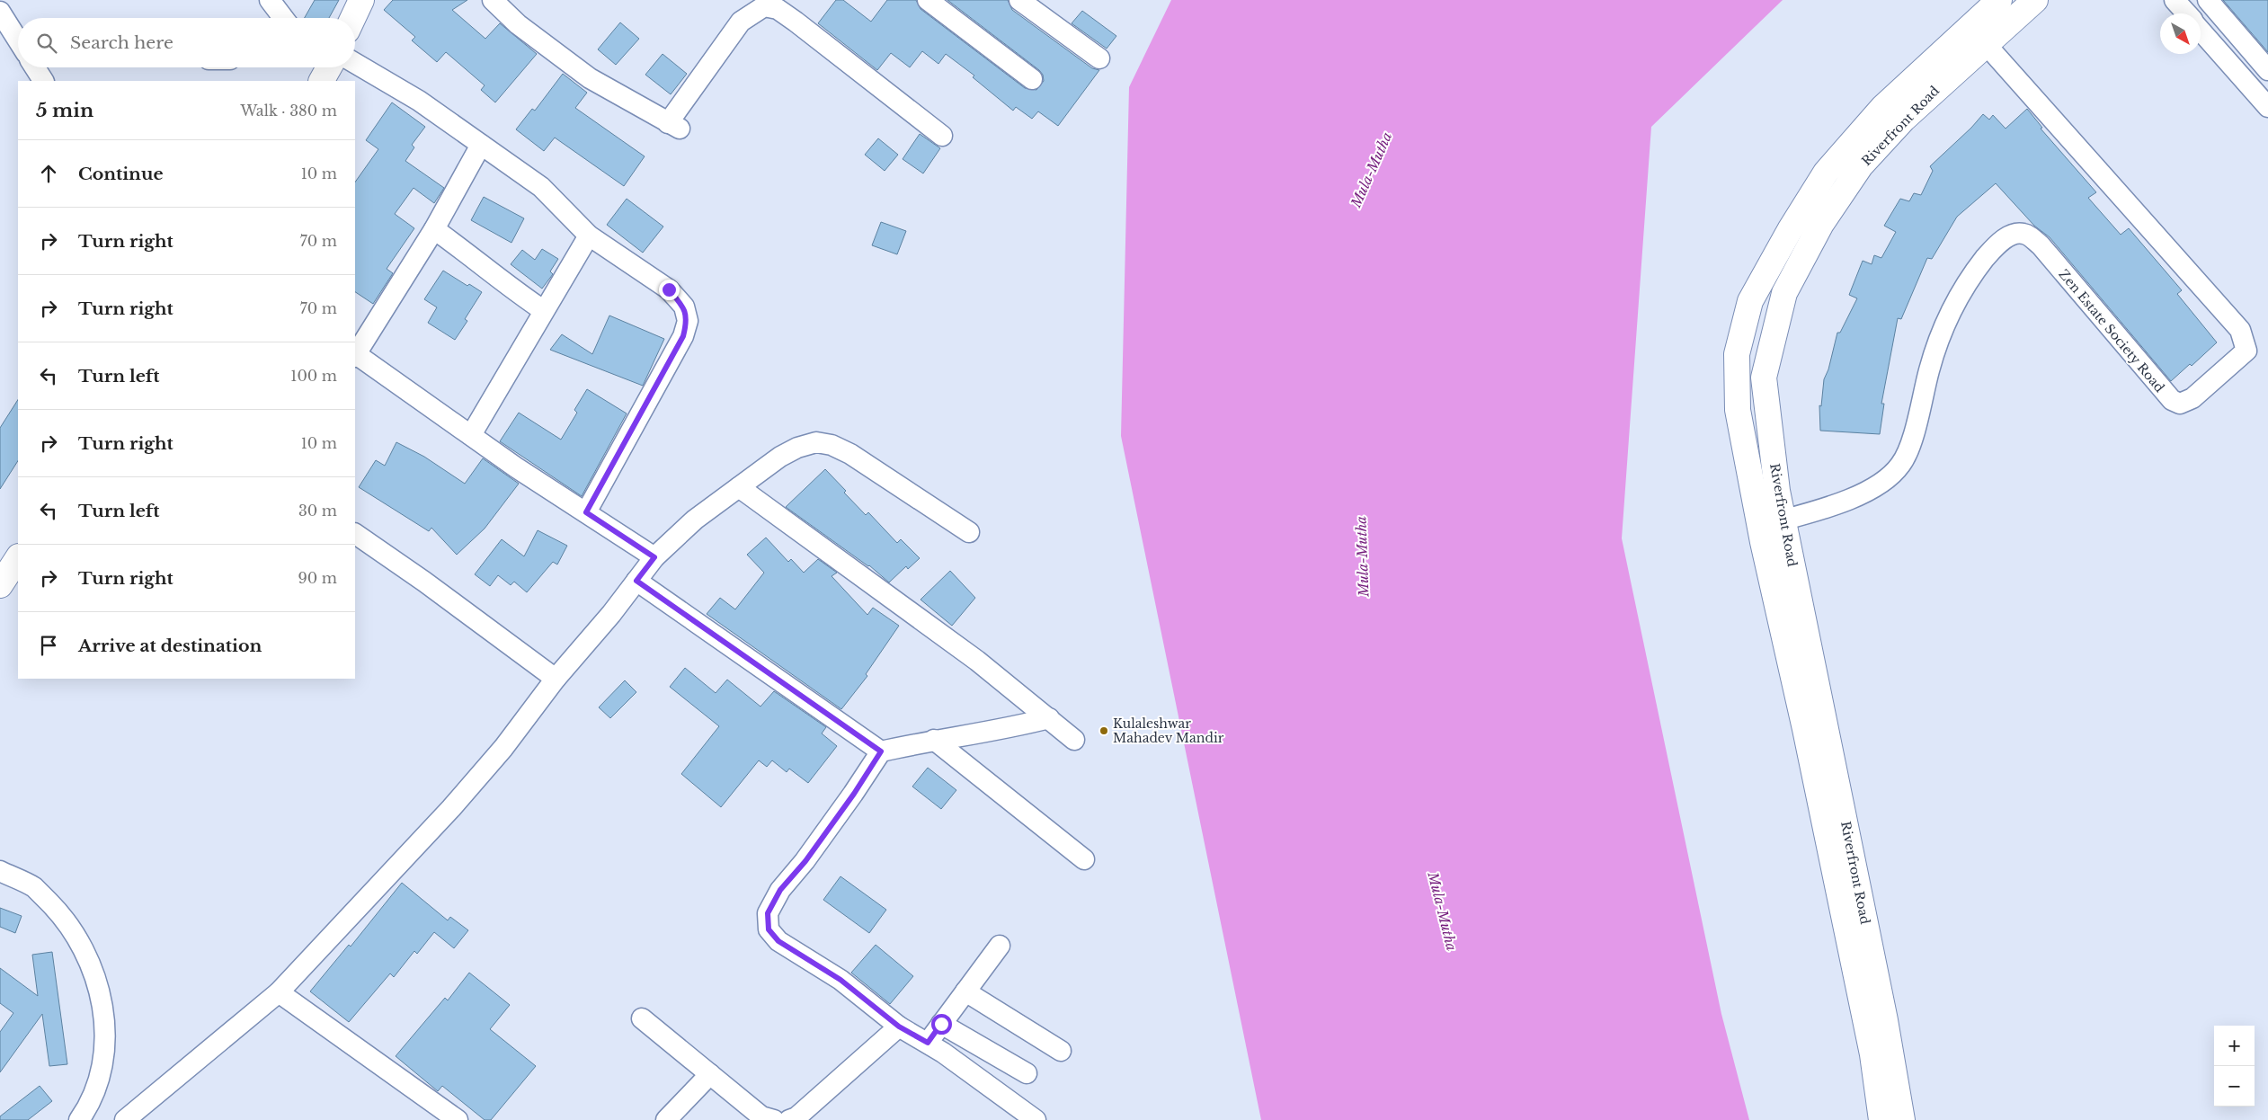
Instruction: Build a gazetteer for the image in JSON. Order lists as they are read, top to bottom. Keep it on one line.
{"streets":{"street":["Riverfront Road","Zen Estate Society Road"]},"crossings":[["Riverfront Road","Zen Estate Society Road"]],"water":["Mula-Mutha"],"places":["Kulaleshwar Mahadev Mandir"],"north":"bottom right","page":{"search":"Search here","heading":["5 min","Walk · 380 m"],"list":[["Continue","10 m"],["Turn right","70 m"],["Turn right","70 m"],["Turn left","100 m"],["Turn right","10 m"],["Turn left","30 m"],["Turn right","90 m"],"Arrive at destination"],"map_buttons":["+","−"]}}
